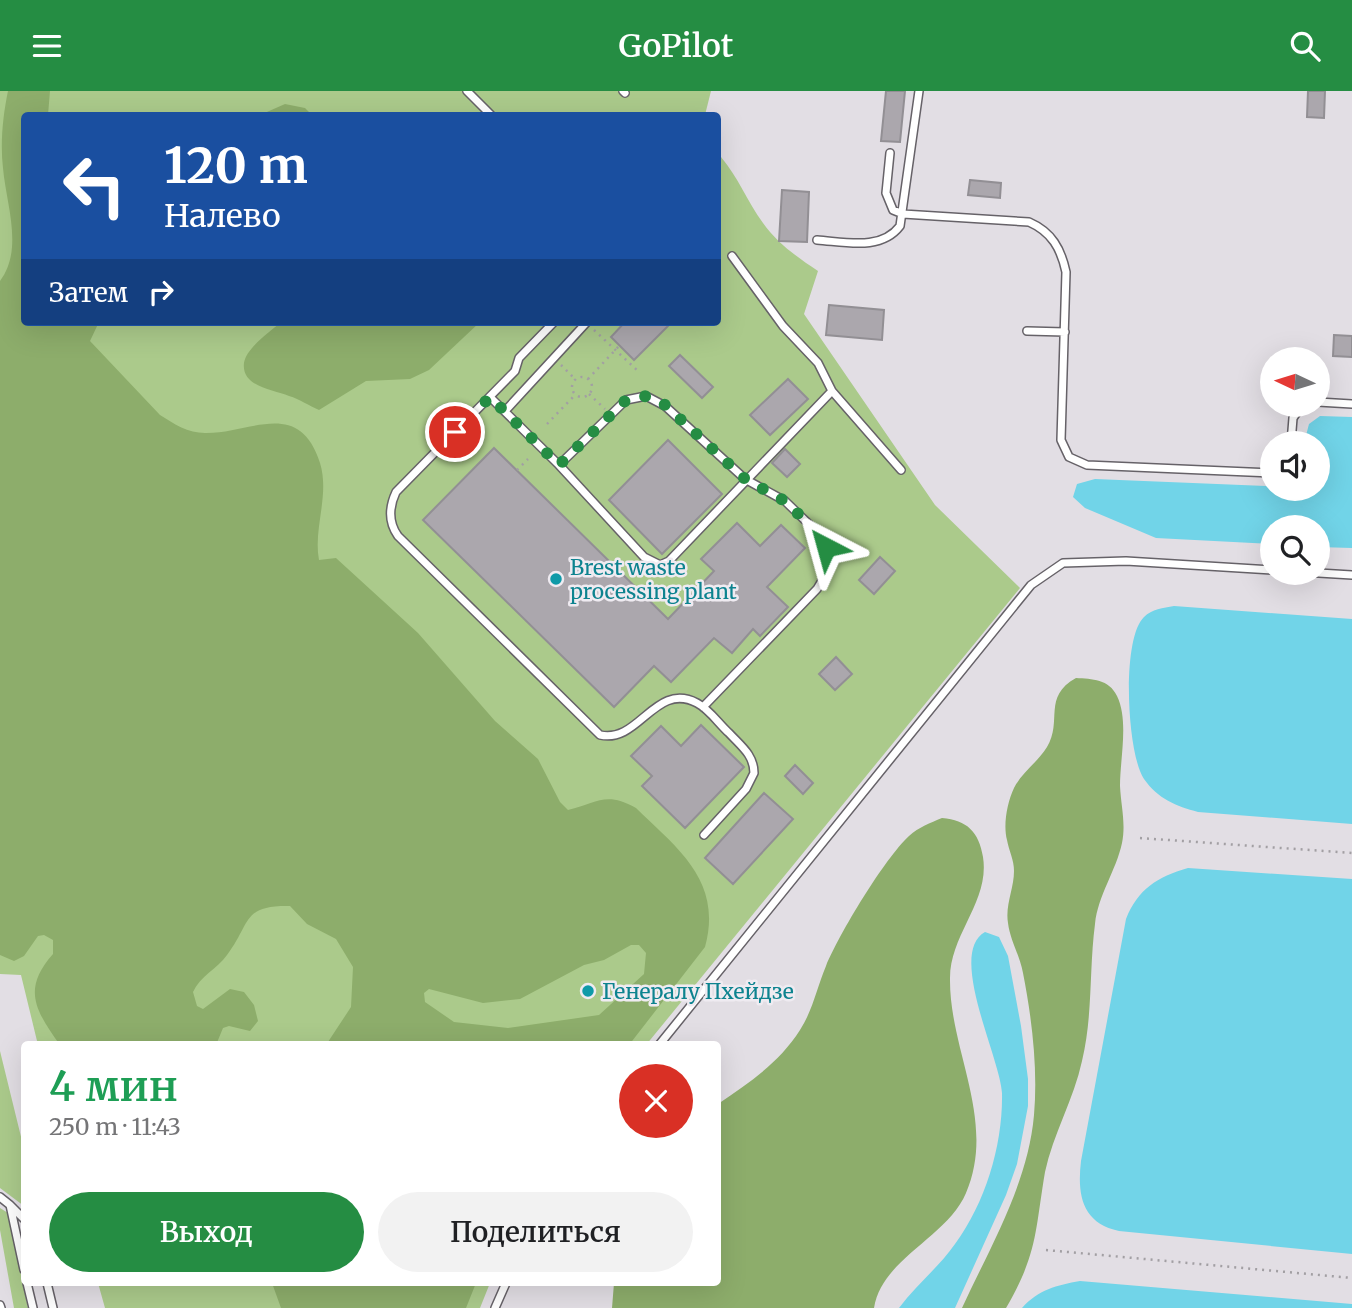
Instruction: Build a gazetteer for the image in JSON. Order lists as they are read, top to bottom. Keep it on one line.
{"places":["Brest waste processing plant","Генералу Пхейдзе"],"north":"left","page":{"header":"GoPilot","turn":["120 m","Налево"],"then":"Затем","heading":["4 мин","250 m · 11:43"],"buttons":["Выход","Поделиться"]}}
